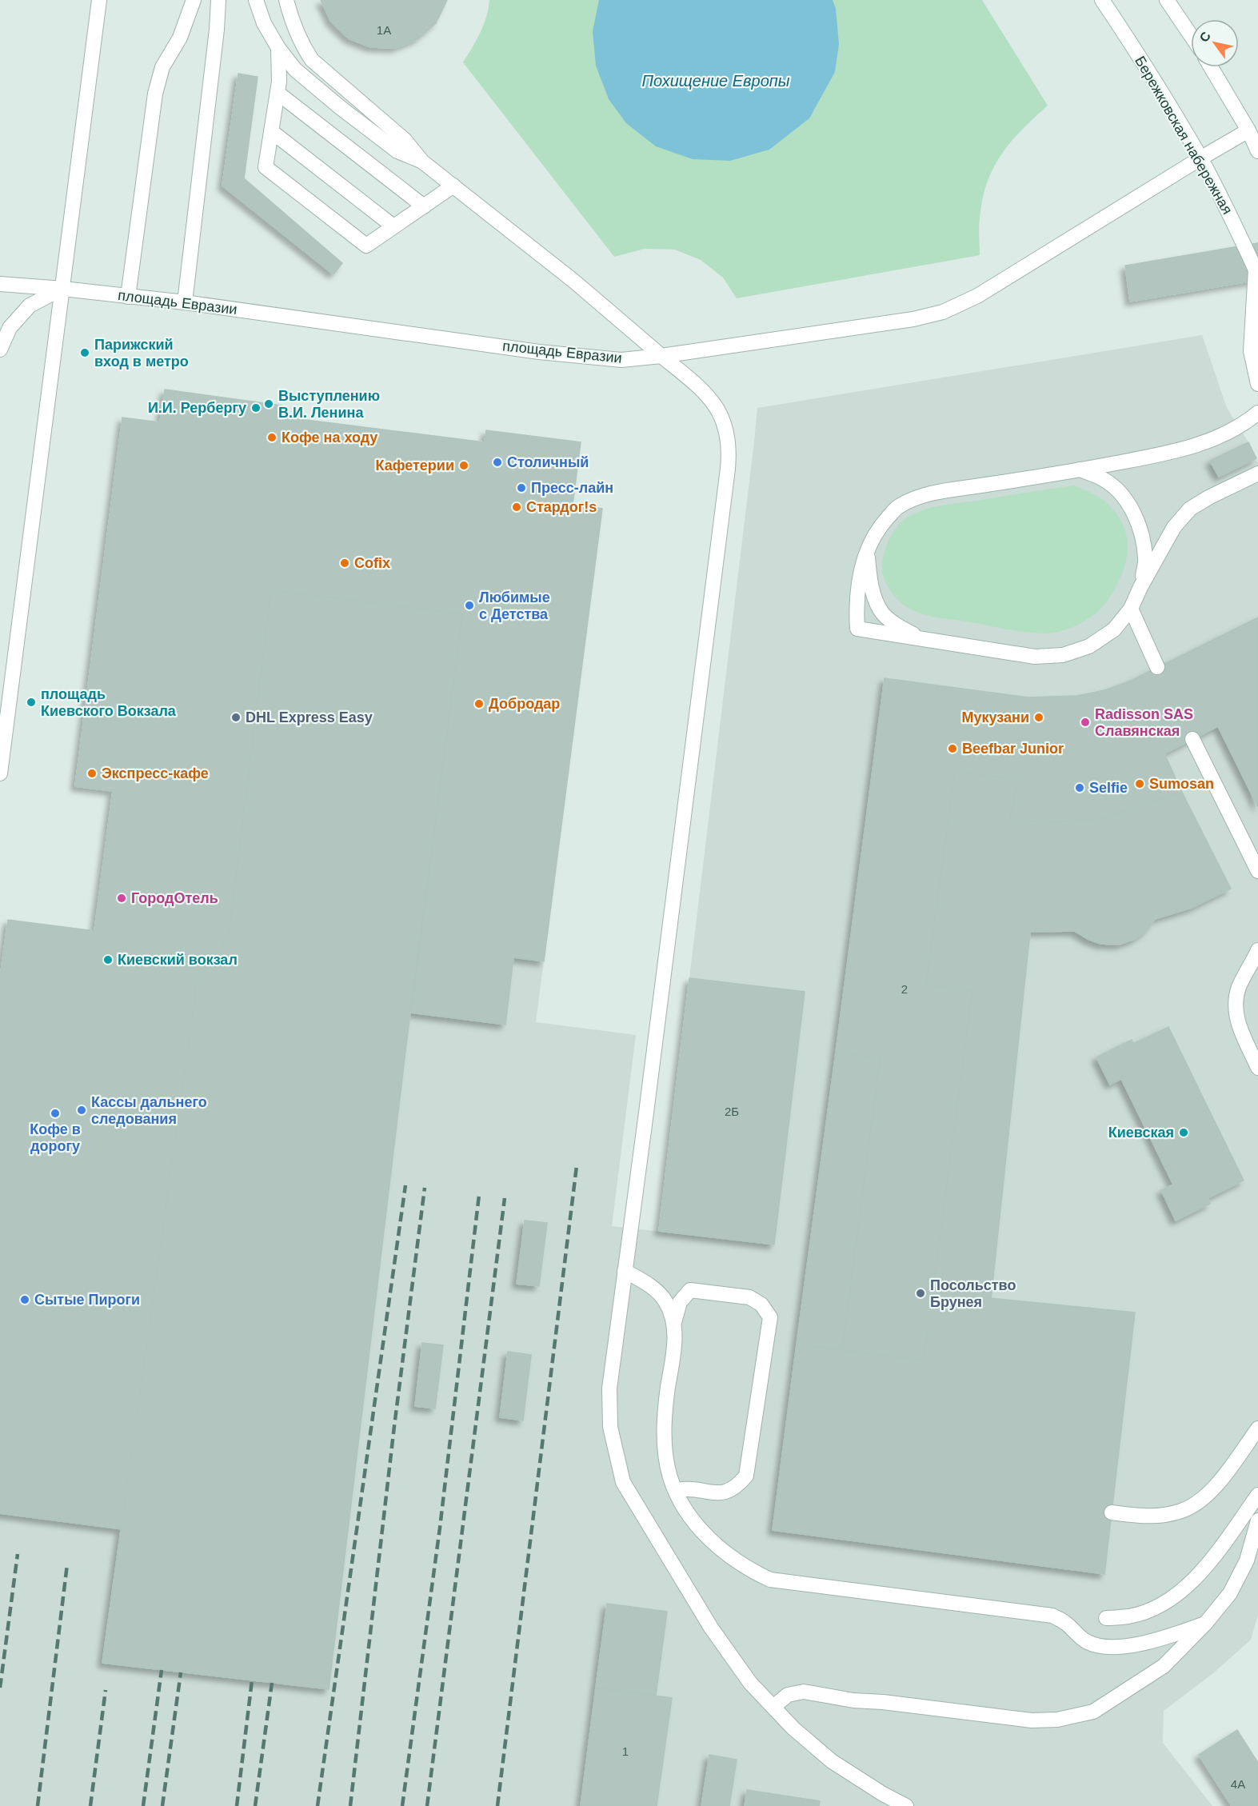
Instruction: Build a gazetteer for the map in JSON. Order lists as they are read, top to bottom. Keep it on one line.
{"streets":{"street":["Бережковская набережная","площадь Евразии"]},"water":["Похищение Европы"],"places":["Парижский вход в метро","Выступлению В.И. Ленина","И.И. Рербергу","Кофе на ходу","Столичный","Кафетерии","Пресс-лайн","Стардог!s","Cofix","Любимые с Детства","площадь Киевского Вокзала","Добродар","DHL Express Easy","Мукузани","Radisson SAS Славянская","Beefbar Junior","Экспресс-кафе","Sumosan","Selfie","ГородОтель","Киевский вокзал","Кассы дальнего следования","Кофе в дорогу","Киевская","Посольство Брунея","Сытые Пироги"],"house_numbers":["1А","2","2Б","1","4А"],"north":"top left"}
